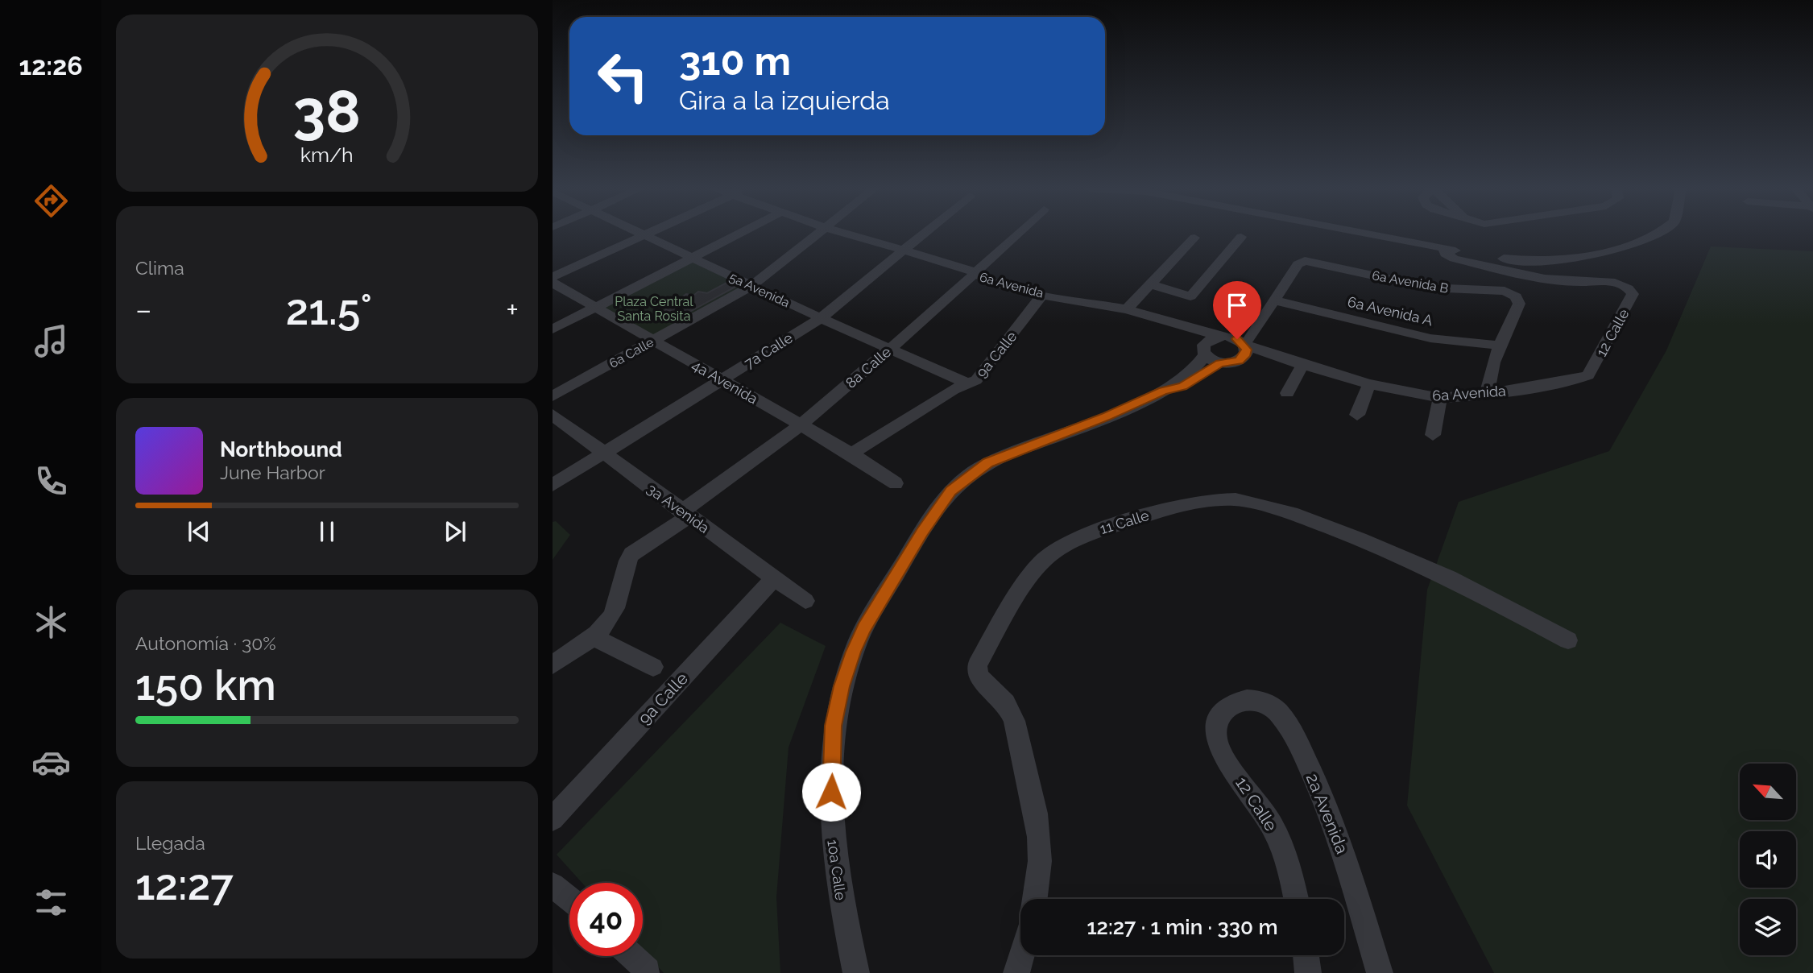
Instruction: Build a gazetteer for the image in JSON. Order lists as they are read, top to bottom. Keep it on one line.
{"streets":{"street":["6a Avenida B","6a Avenida","5a Avenida","6a Avenida A","12 Calle","7a Calle","6a Calle","9a Calle","8a Calle","4a Avenida","3a Avenida","11 Calle","2a Avenida","10a Calle"]},"crossings":[["6a Avenida B","6a Avenida A"],["6a Avenida","12 Calle"],["6a Avenida","7a Calle"],["6a Avenida","9a Calle"],["6a Avenida","8a Calle"],["6a Avenida","10a Calle"],["5a Avenida","7a Calle"],["5a Avenida","6a Calle"],["5a Avenida","9a Calle"],["5a Avenida","8a Calle"],["12 Calle","2a Avenida"],["7a Calle","4a Avenida"],["7a Calle","3a Avenida"],["6a Calle","4a Avenida"],["9a Calle","4a Avenida"],["9a Calle","3a Avenida"],["8a Calle","4a Avenida"],["8a Calle","3a Avenida"]],"parks":["Plaza Central Santa Rosita"],"north":"top left","page":{"tabs":"12:26","turn":["310 m","Gira a la izquierda"],"tile":["Clima",["Autonomía · 30%","150 km"],["Llegada","12:27"]],"heat":["−","21.5°","+"],"song":["Northbound","June Harbor"],"limit":"40","trip":"12:27 · 1 min · 330 m","gauge":["38","km/h"]}}
